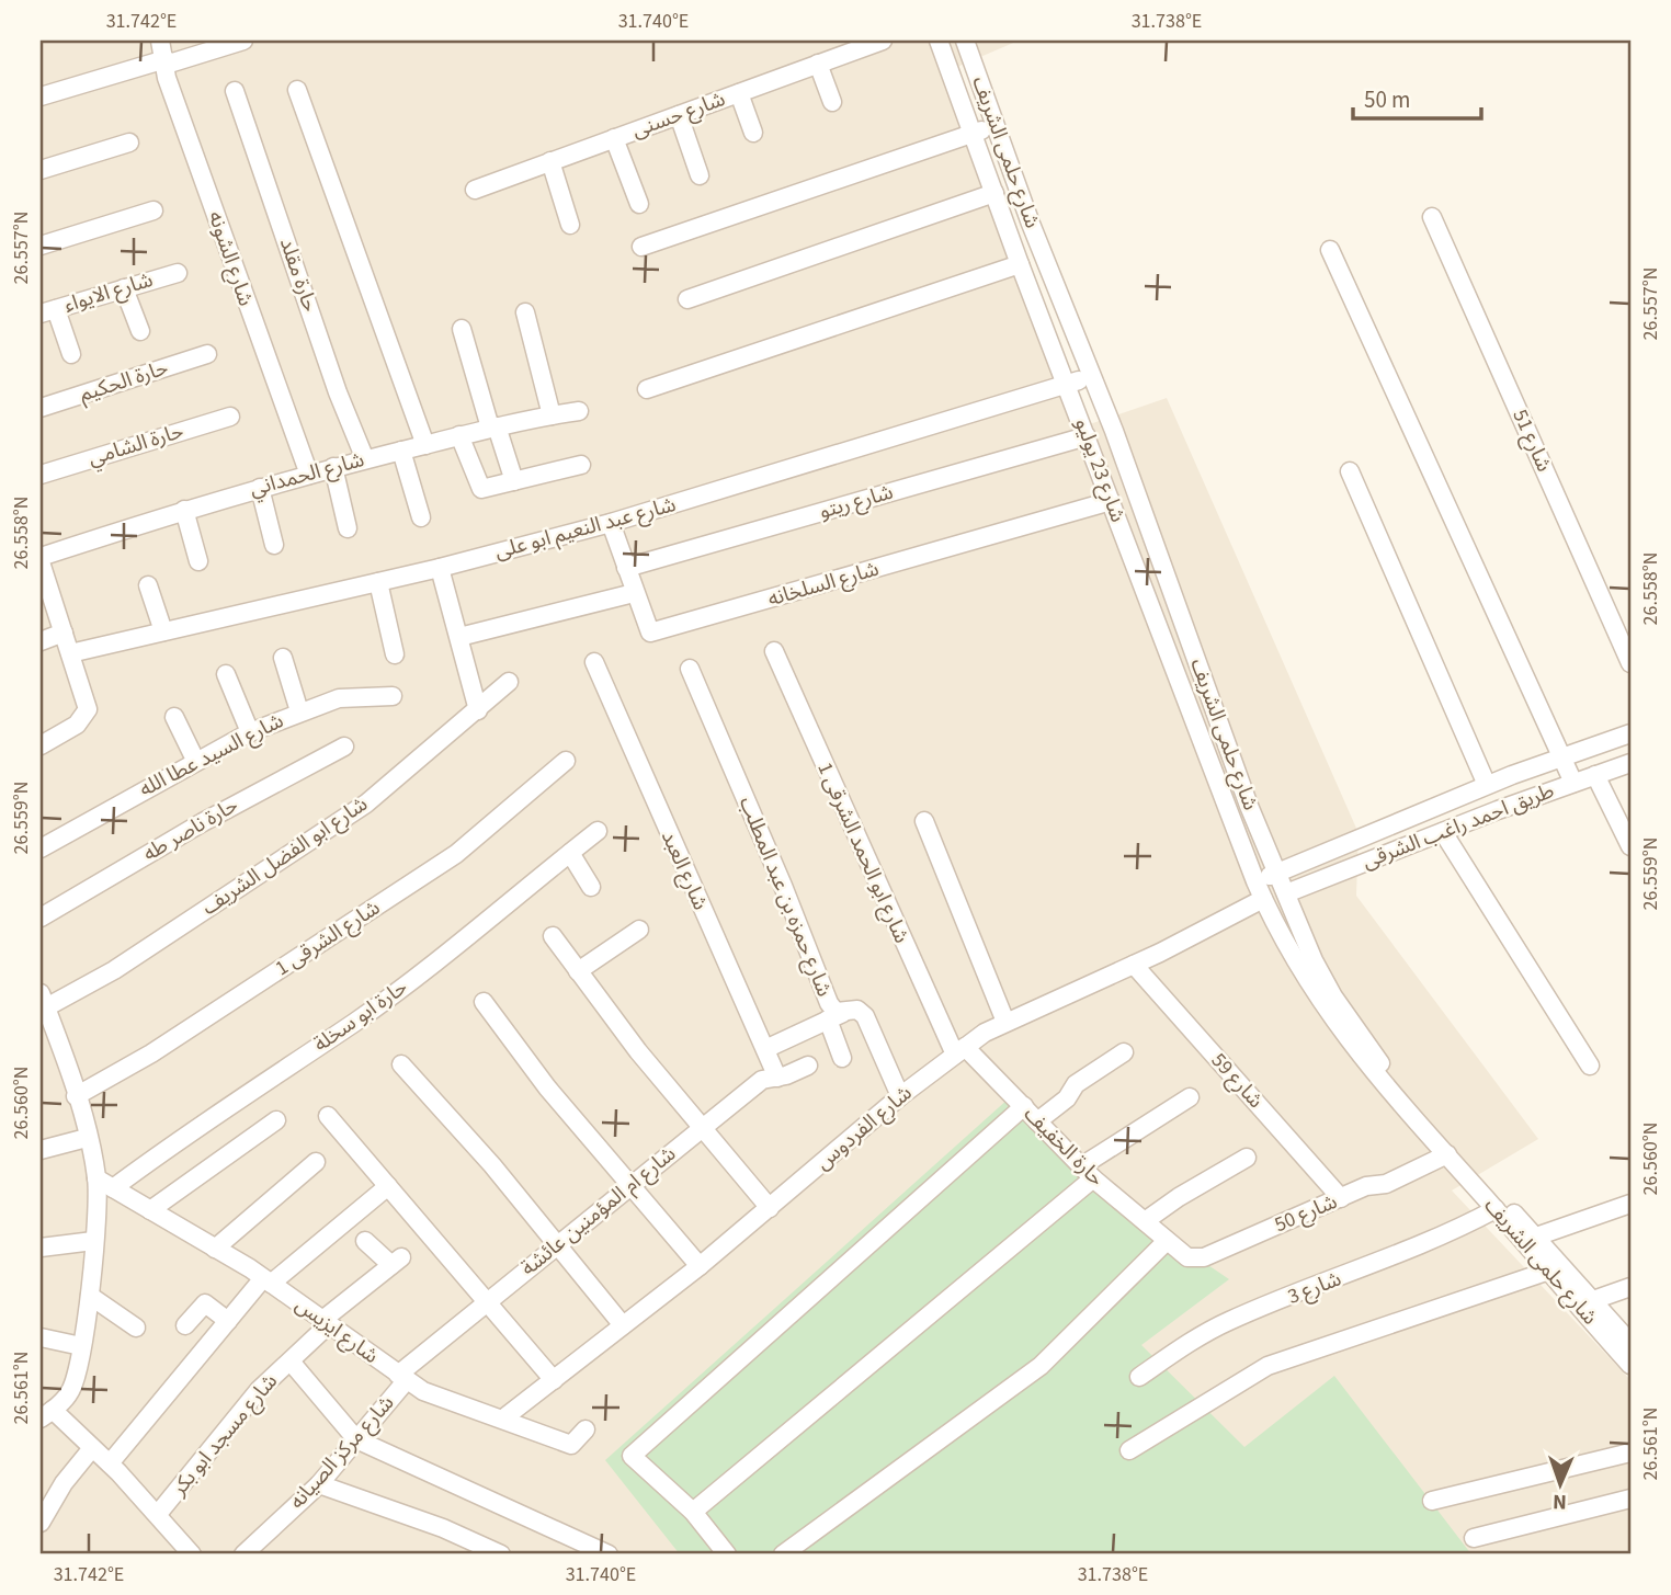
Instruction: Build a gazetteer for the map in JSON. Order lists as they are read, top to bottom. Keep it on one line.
{"streets":{"street":["شارع حسنى","شارع حلمى الشريف","شارع الشونه","حارة مقلد","شارع الايواء","حارة الحكيم","شارع 51","حارة الشامي","شارع 23 يوليو","شارع الحمداني","شارع ريتو","شارع عبد النعيم ابو على","شارع السلخانه","شارع السيد عطا الله","طريق احمد راغب الشرقى","حارة ناصر طه","شارع ابو الحمد الشرقى 1","شارع ابو الفضل الشريف","شارع العبد","شارع حمزه بن عبد المطلب","شارع الشرقى 1","حارة ابو سخلة","شارع 59","شارع الفردوس","حارة الخفيف","شارع ام المؤمنين عائشة","شارع 50","شارع 3","شارع ايزيس","شارع مسجد ابو بكر","شارع مركز الصيانه"]},"crossings":[["شارع حلمى الشريف","شارع 23 يوليو"],["شارع حلمى الشريف","شارع عبد النعيم ابو على"],["شارع حلمى الشريف","طريق احمد راغب الشرقى"],["شارع حلمى الشريف","شارع الفردوس"],["شارع حلمى الشريف","شارع 50"],["شارع حلمى الشريف","شارع 3"],["شارع الشونه","شارع الحمداني"],["حارة مقلد","شارع الحمداني"],["شارع 23 يوليو","شارع ريتو"],["شارع 23 يوليو","شارع عبد النعيم ابو على"],["شارع 23 يوليو","شارع السلخانه"],["شارع 23 يوليو","شارع الفردوس"],["شارع ريتو","شارع السلخانه"],["شارع عبد النعيم ابو على","شارع السلخانه"],["شارع ابو الحمد الشرقى 1","شارع الفردوس"],["شارع ابو الحمد الشرقى 1","حارة الخفيف"],["شارع العبد","شارع ام المؤمنين عائشة"],["شارع حمزه بن عبد المطلب","شارع الفردوس"],["حارة ابو سخلة","شارع ايزيس"],["شارع 59","شارع الفردوس"],["شارع 59","شارع 50"],["شارع الفردوس","حارة الخفيف"],["شارع الفردوس","شارع ايزيس"],["حارة الخفيف","شارع 50"],["شارع ام المؤمنين عائشة","شارع ايزيس"],["شارع ام المؤمنين عائشة","شارع مركز الصيانه"],["شارع ايزيس","شارع مسجد ابو بكر"],["شارع ايزيس","شارع مركز الصيانه"]],"scale_bar":"50 m","north":"bottom","coordinates":["31.742°E","31.740°E","31.738°E","26.557°N","26.558°N","26.559°N","26.560°N","26.561°N"]}
